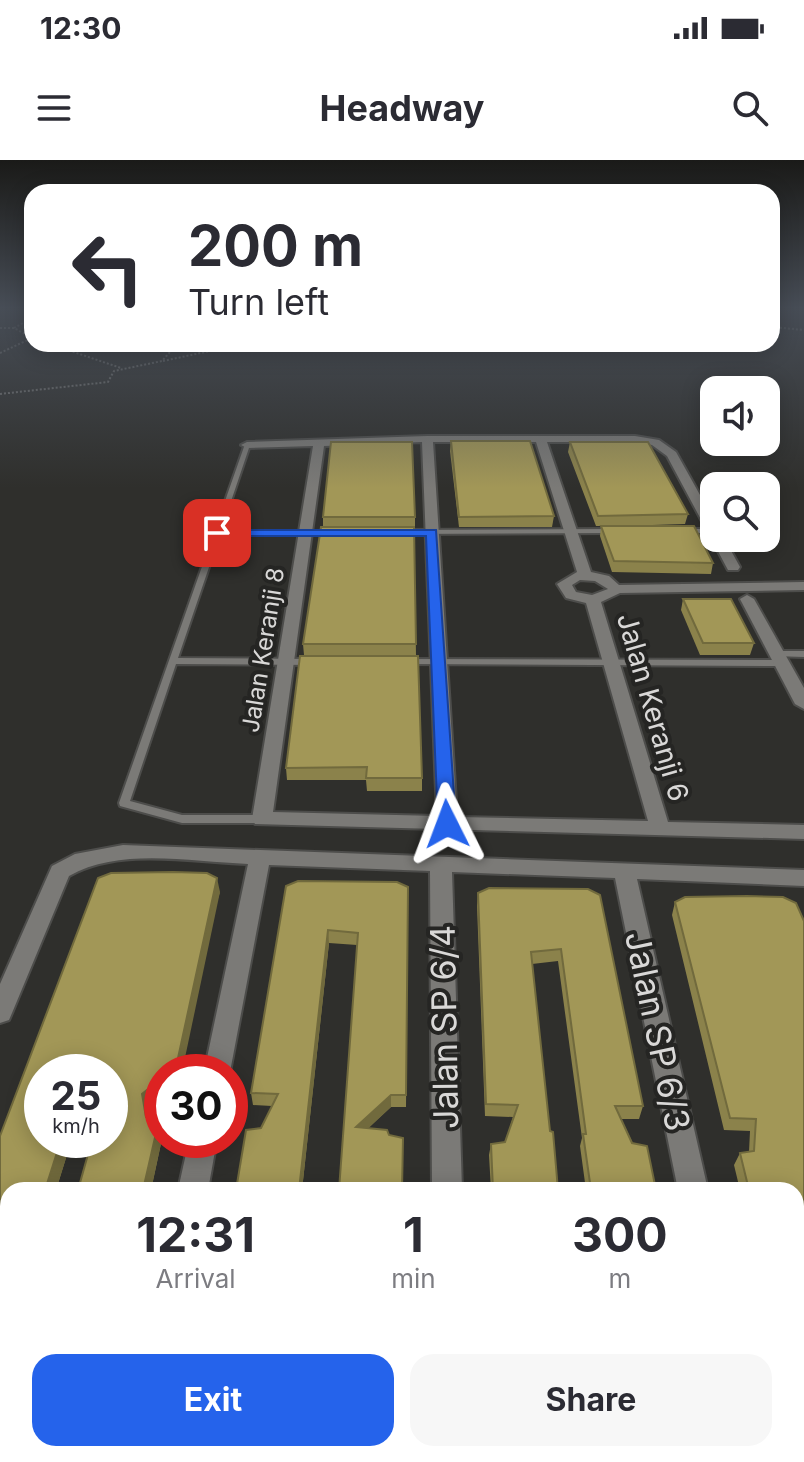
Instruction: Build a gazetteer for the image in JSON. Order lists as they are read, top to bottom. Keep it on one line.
{"streets":{"street":["Jalan Keranji 8","Jalan Keranji 6","Jalan SP 6/4","Jalan SP 6/3"]},"page":{"status":"12:30","header":"Headway","turn":["200 m","Turn left"],"speed":"25 km/h","limit":"30","eta":["12:31","Arrival","1","min","300","m"],"buttons":["Exit","Share"]}}
